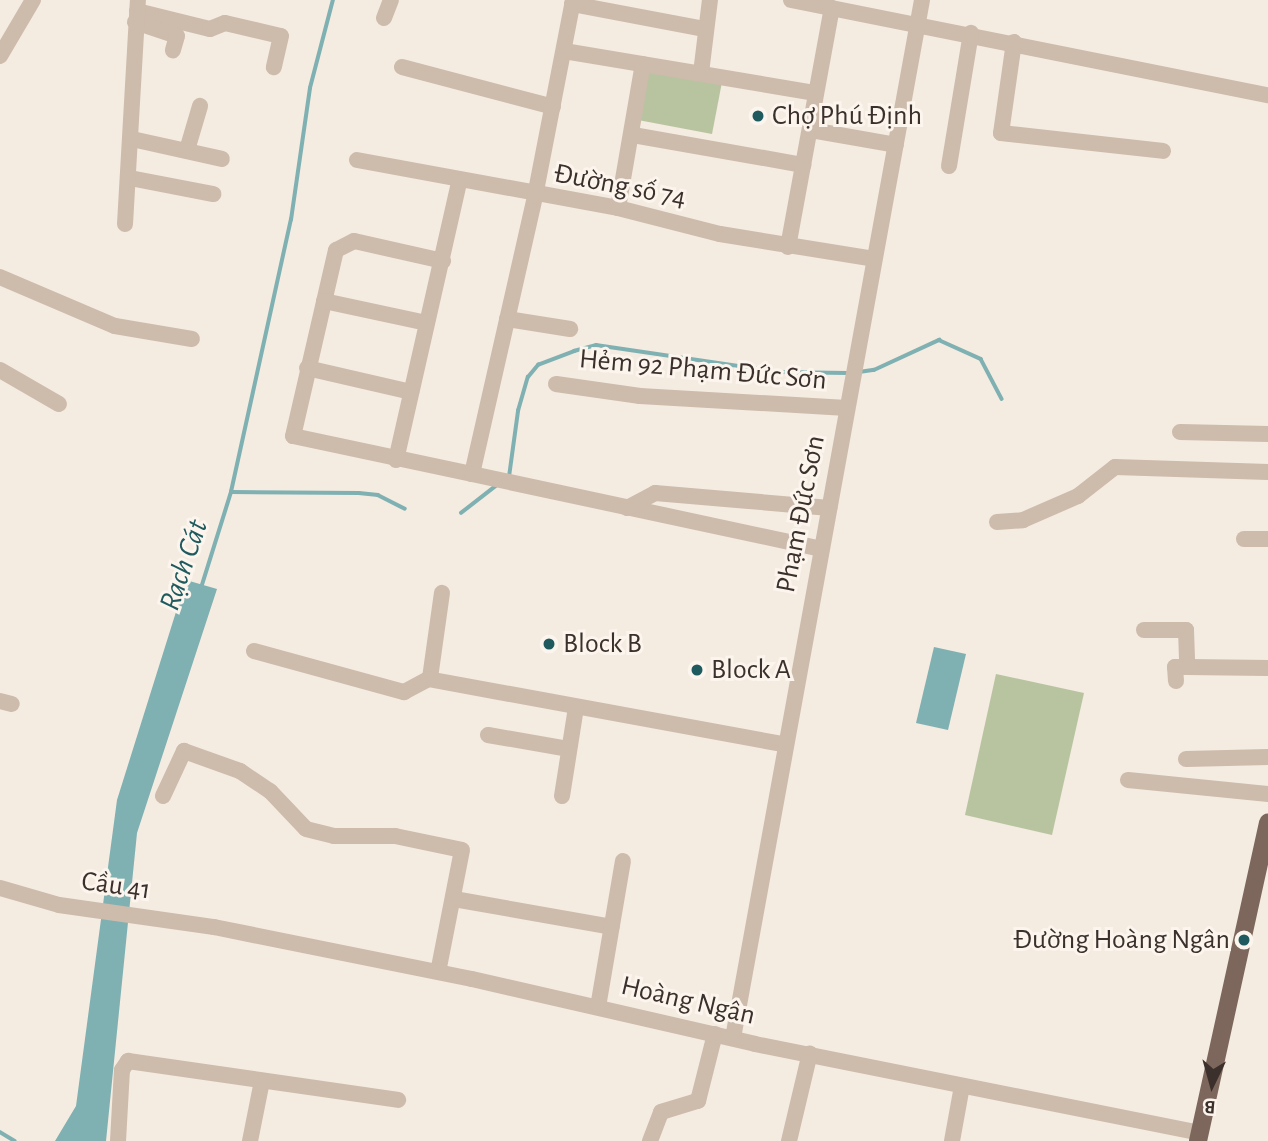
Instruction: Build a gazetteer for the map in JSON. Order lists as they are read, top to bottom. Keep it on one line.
{"streets":{"street":["Đường số 74","Hẻm 92 Phạm Đức Sơn","Phạm Đức Sơn","Cầu 41","Hoàng Ngân"]},"crossings":[["Đường số 74","Phạm Đức Sơn"],["Hẻm 92 Phạm Đức Sơn","Phạm Đức Sơn"],["Phạm Đức Sơn","Hoàng Ngân"],["Cầu 41","Hoàng Ngân"]],"water":["Rạch Cát"],"places":["Chợ Phú Định","Block B","Block A","Đường Hoàng Ngân"],"north":"bottom"}
